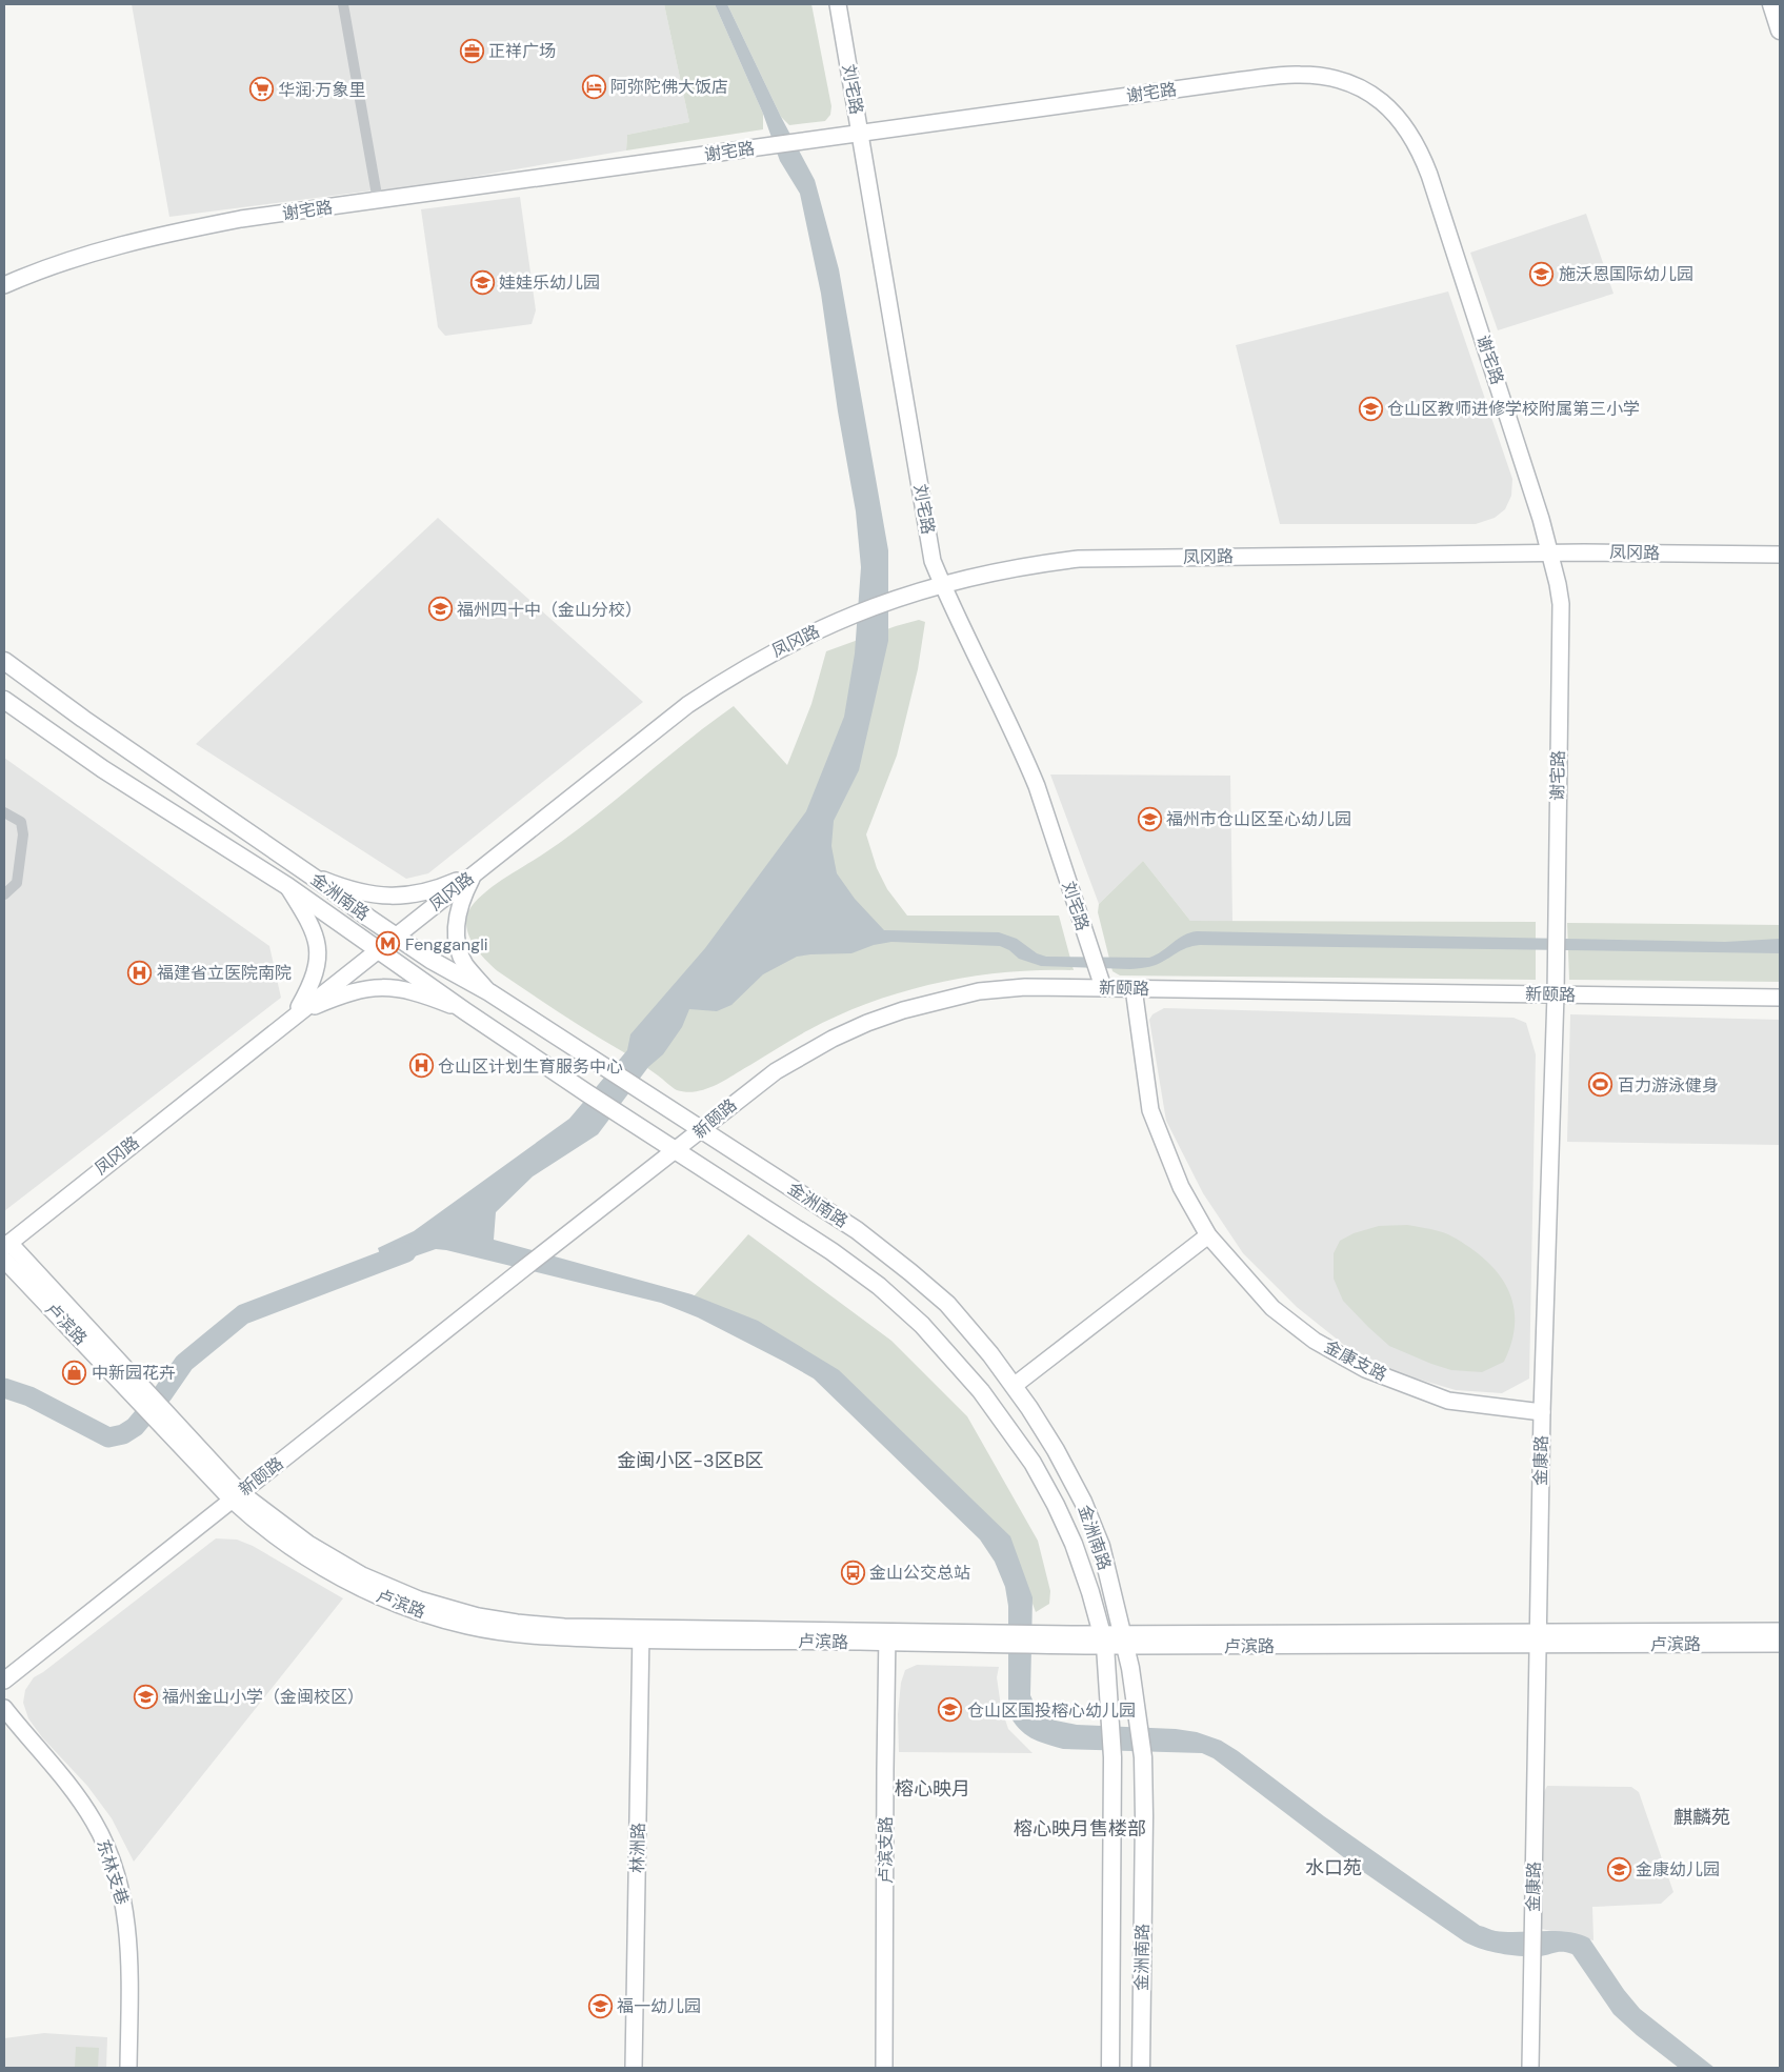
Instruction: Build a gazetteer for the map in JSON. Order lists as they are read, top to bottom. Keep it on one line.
{"streets":{"main road":["金洲南路"],"street":["刘宅路","谢宅路","凤冈路","新颐路","卢滨路","金康支路","金康路","林洲路","卢滨支路","东林支巷"]},"crossings":[["刘宅路","谢宅路"],["刘宅路","凤冈路"],["刘宅路","新颐路"],["谢宅路","凤冈路"],["谢宅路","新颐路"],["谢宅路","金康路"],["凤冈路","金洲南路"],["金洲南路","新颐路"],["金洲南路","卢滨路"],["新颐路","卢滨路"],["新颐路","金康支路"],["新颐路","金康路"],["卢滨路","金康路"],["卢滨路","林洲路"],["卢滨路","卢滨支路"],["金康支路","金康路"]],"districts":["金闽小区-3区B区","榕心映月","麒麟苑","榕心映月售楼部","水口苑"],"places":{"office":["正祥广场"],"hotel":["阿弥陀佛大饭店"],"supermarket":["华润·万象里"],"school or university":["施沃恩国际幼儿园","娃娃乐幼儿园","仓山区教师进修学校附属第三小学","福州四十中（金山分校）","福州市仓山区至心幼儿园","福州金山小学（金闽校区）","仓山区国投榕心幼儿园","金康幼儿园","福一幼儿园"],"metro station":["Fenggangli"],"hospital":["福建省立医院南院","仓山区计划生育服务中心"],"sports":["百力游泳健身"],"shop":["中新园花卉"],"bus stop":["金山公交总站"]}}
